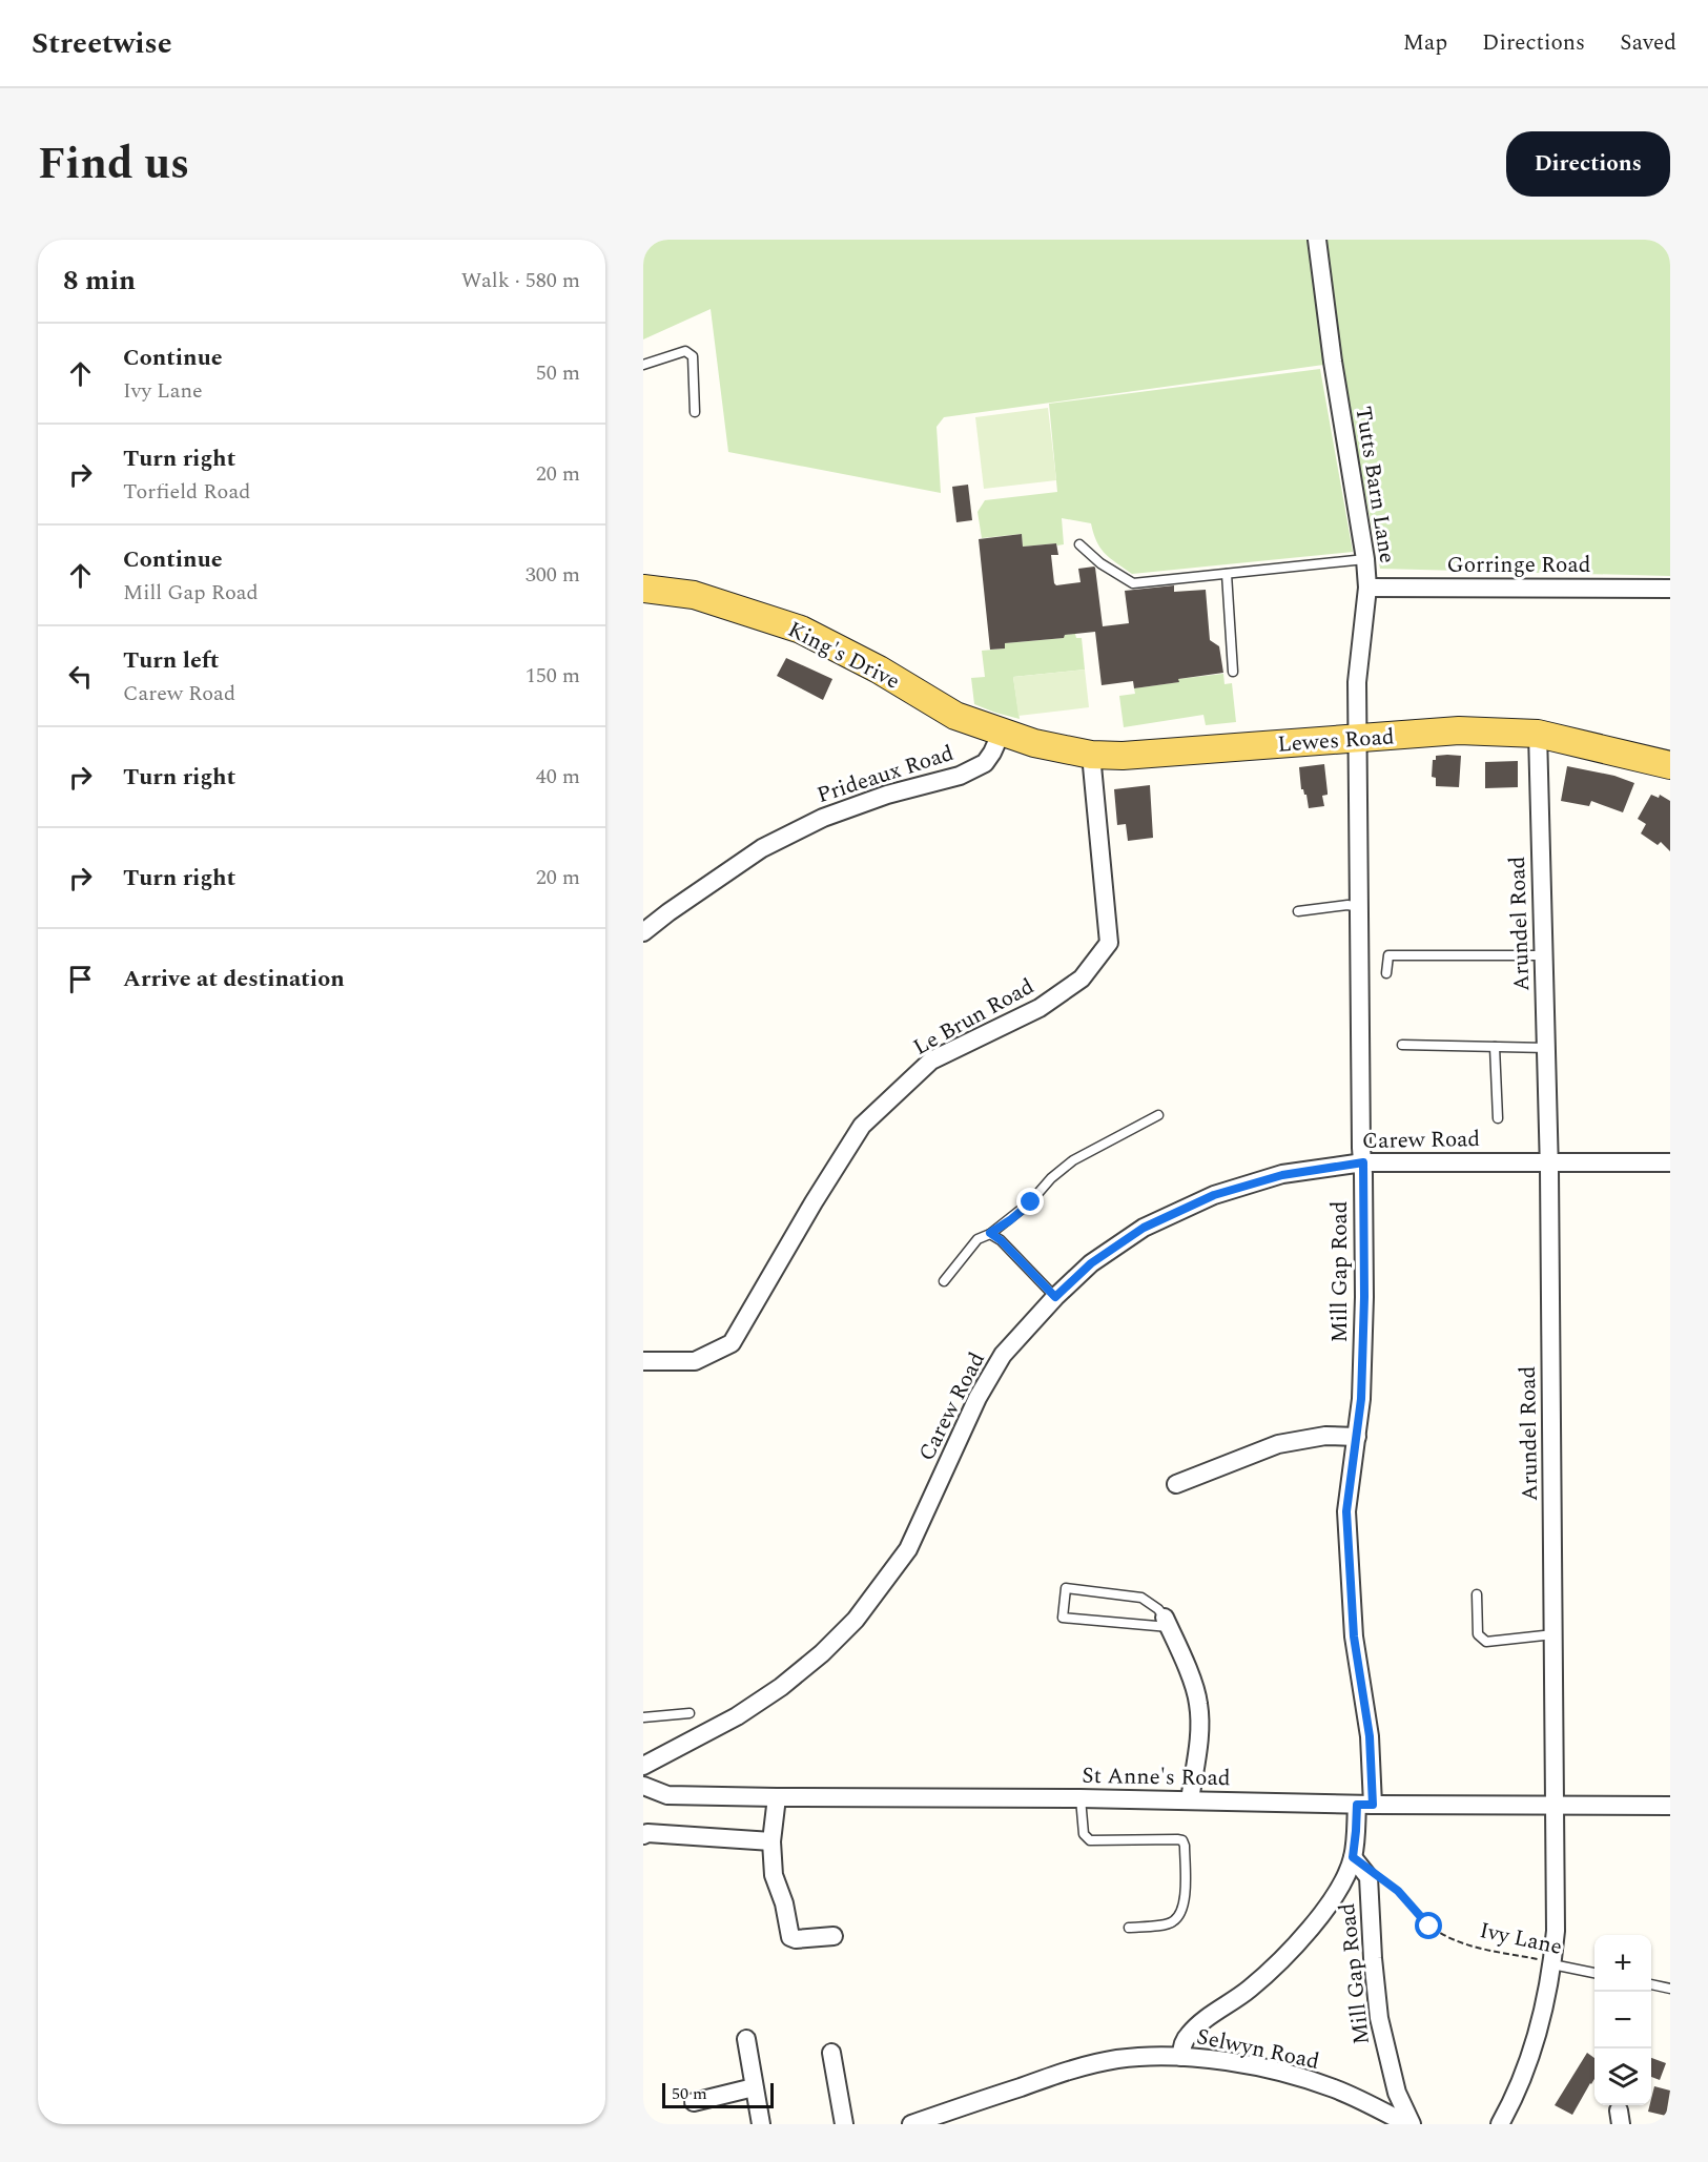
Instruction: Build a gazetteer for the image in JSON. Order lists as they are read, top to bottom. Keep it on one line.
{"streets":{"main road":["King's Drive","Lewes Road"],"street":["Tutts Barn Lane","Gorringe Road","Prideaux Road","Arundel Road","Le Brun Road","Carew Road","Mill Gap Road","St Anne's Road","Selwyn Road"],"lane":["Ivy Lane"]},"crossings":[["Tutts Barn Lane","Gorringe Road"],["Tutts Barn Lane","Lewes Road"],["Tutts Barn Lane","Mill Gap Road"],["King's Drive","Lewes Road"],["King's Drive","Prideaux Road"],["Lewes Road","Prideaux Road"],["Lewes Road","Arundel Road"],["Lewes Road","Le Brun Road"],["Lewes Road","Mill Gap Road"],["Arundel Road","Carew Road"],["Arundel Road","St Anne's Road"],["Arundel Road","Ivy Lane"],["Carew Road","Mill Gap Road"],["Mill Gap Road","St Anne's Road"],["Mill Gap Road","Selwyn Road"]],"scale_bar":"50 m","page":{"header":"Streetwise","nav":["Map","Directions","Saved"],"title":"Find us","buttons":"Directions","heading":["8 min","Walk · 580 m"],"list":[["Continue","Ivy Lane","50 m"],["Turn right","Torfield Road","20 m"],["Continue","Mill Gap Road","300 m"],["Turn left","Carew Road","150 m"],["Turn right","40 m"],["Turn right","20 m"],"Arrive at destination"],"map_buttons":["+","−"],"scale":"50 m"}}
